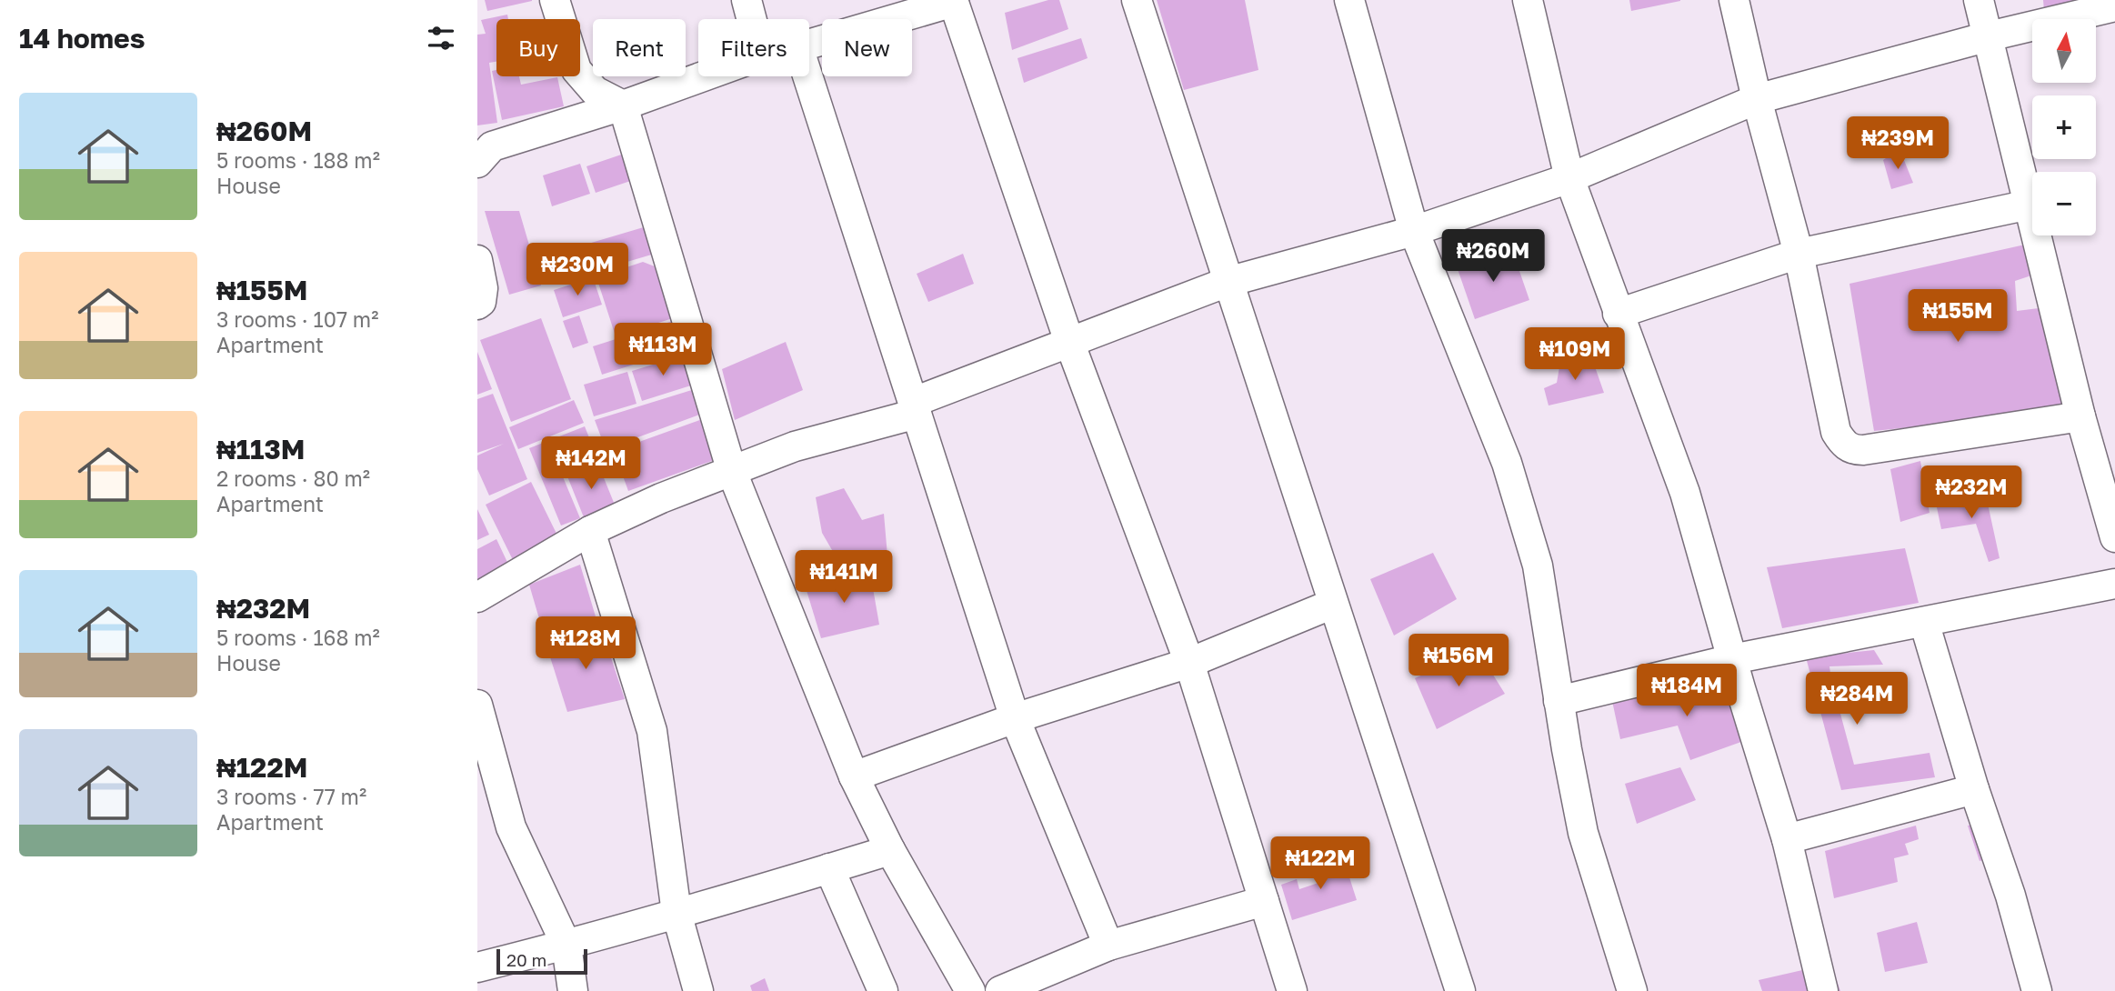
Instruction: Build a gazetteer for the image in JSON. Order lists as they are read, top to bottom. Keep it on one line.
{"scale_bar":"20 m","north":"top","page":{"heading":"14 homes","map_buttons":["+","−"],"chip":["Buy","Rent","Filters","New"],"list":[{"name":"₦260M","note":"5 rooms · 188 m² · House"},{"name":"₦155M","note":"3 rooms · 107 m² · Apartment"},{"name":"₦113M","note":"2 rooms · 80 m² · Apartment"},{"name":"₦232M","note":"5 rooms · 168 m² · House"},{"name":"₦122M","note":"3 rooms · 77 m² · Apartment"}],"price":["₦239M","₦260M","₦230M","₦155M","₦113M","₦109M","₦142M","₦232M","₦141M","₦128M","₦156M","₦184M","₦284M","₦122M"],"scale":"20 m"}}
